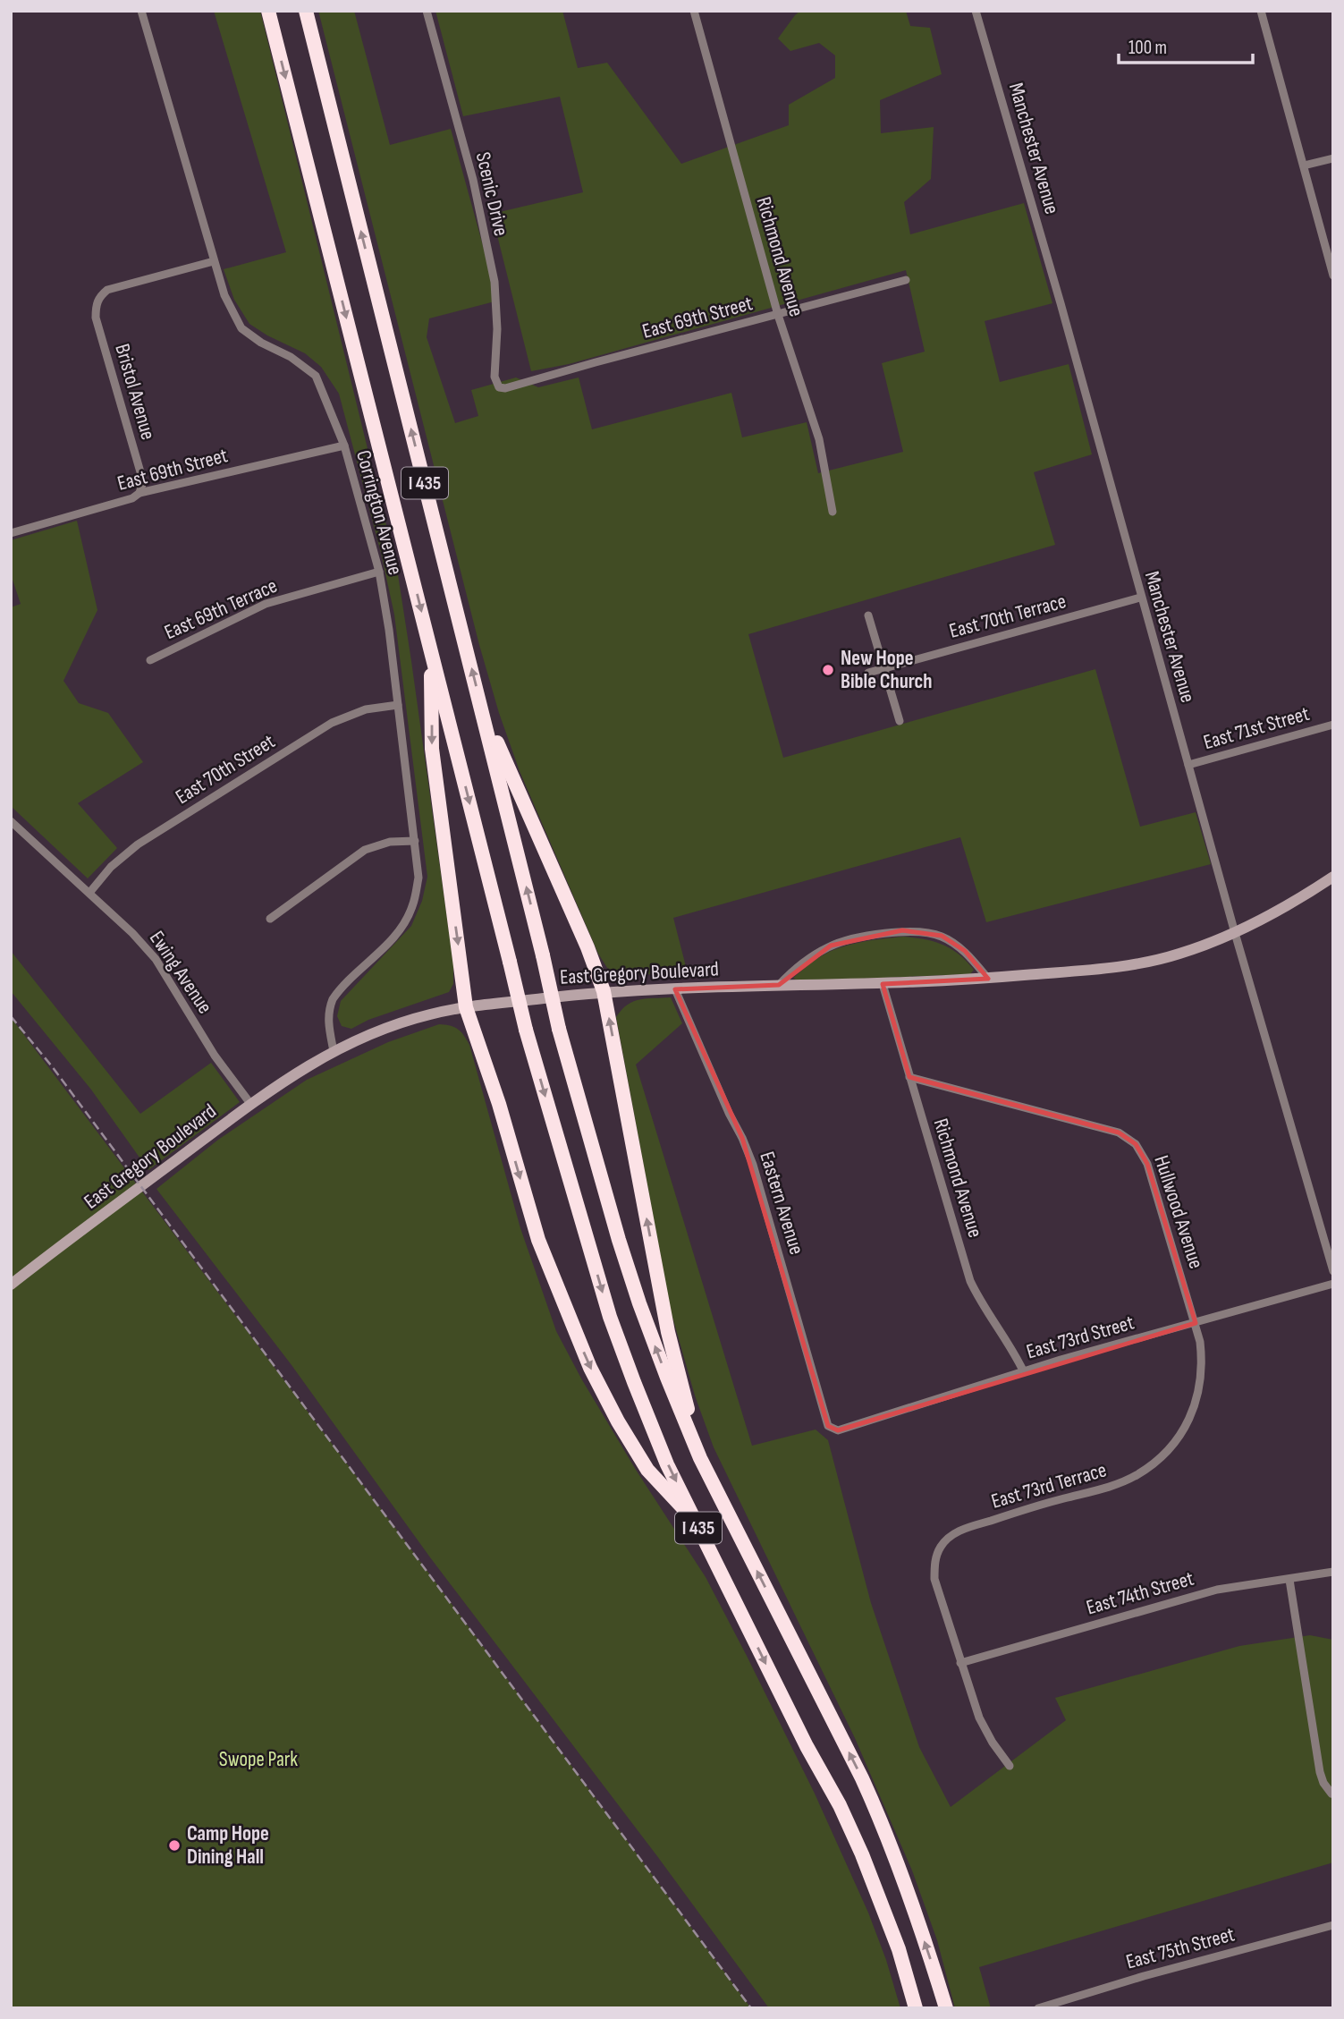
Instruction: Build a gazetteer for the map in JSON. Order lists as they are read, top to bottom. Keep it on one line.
{"streets":{"highway":["I 435"],"main road":["East Gregory Boulevard"],"street":["Manchester Avenue","Scenic Drive","Richmond Avenue","East 69th Street","Bristol Avenue","Corrington Avenue","East 69th Terrace","East 70th Terrace","East 71st Street","East 70th Street","Ewing Avenue","Eastern Avenue","Hullwood Avenue","East 73rd Street","East 73rd Terrace","East 74th Street","East 75th Street"]},"crossings":[["Manchester Avenue","East 70th Terrace"],["Manchester Avenue","East 71st Street"],["Manchester Avenue","East Gregory Boulevard"],["Scenic Drive","East 69th Street"],["Richmond Avenue","East 69th Street"],["Richmond Avenue","East Gregory Boulevard"],["Richmond Avenue","Hullwood Avenue"],["Richmond Avenue","East 73rd Street"],["East 69th Street","Bristol Avenue"],["East 69th Street","Corrington Avenue"],["Bristol Avenue","Corrington Avenue"],["Corrington Avenue","East 69th Terrace"],["Corrington Avenue","East 70th Street"],["Corrington Avenue","East Gregory Boulevard"],["East 70th Street","Ewing Avenue"],["Ewing Avenue","East Gregory Boulevard"],["East Gregory Boulevard","Eastern Avenue"],["Eastern Avenue","East 73rd Street"],["Hullwood Avenue","East 73rd Street"],["Hullwood Avenue","East 73rd Terrace"],["East 73rd Terrace","East 74th Street"]],"parks":["Swope Park"],"places":["New Hope Bible Church","Camp Hope Dining Hall"],"scale_bar":"100 m"}
